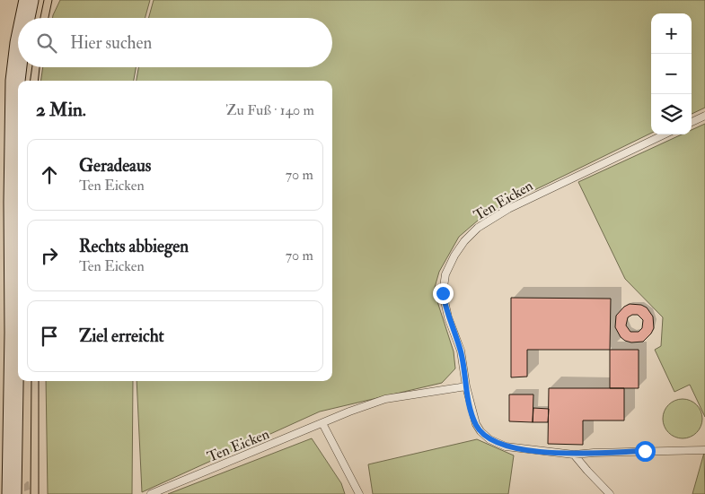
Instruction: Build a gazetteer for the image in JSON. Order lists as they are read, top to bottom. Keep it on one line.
{"streets":{"lane":["Ten Eicken"]},"page":{"map_buttons":["+","−"],"search":"Hier suchen","heading":["2 Min.","Zu Fuß · 140 m"],"list":[["Geradeaus","Ten Eicken","70 m"],["Rechts abbiegen","Ten Eicken","70 m"],"Ziel erreicht"]}}
